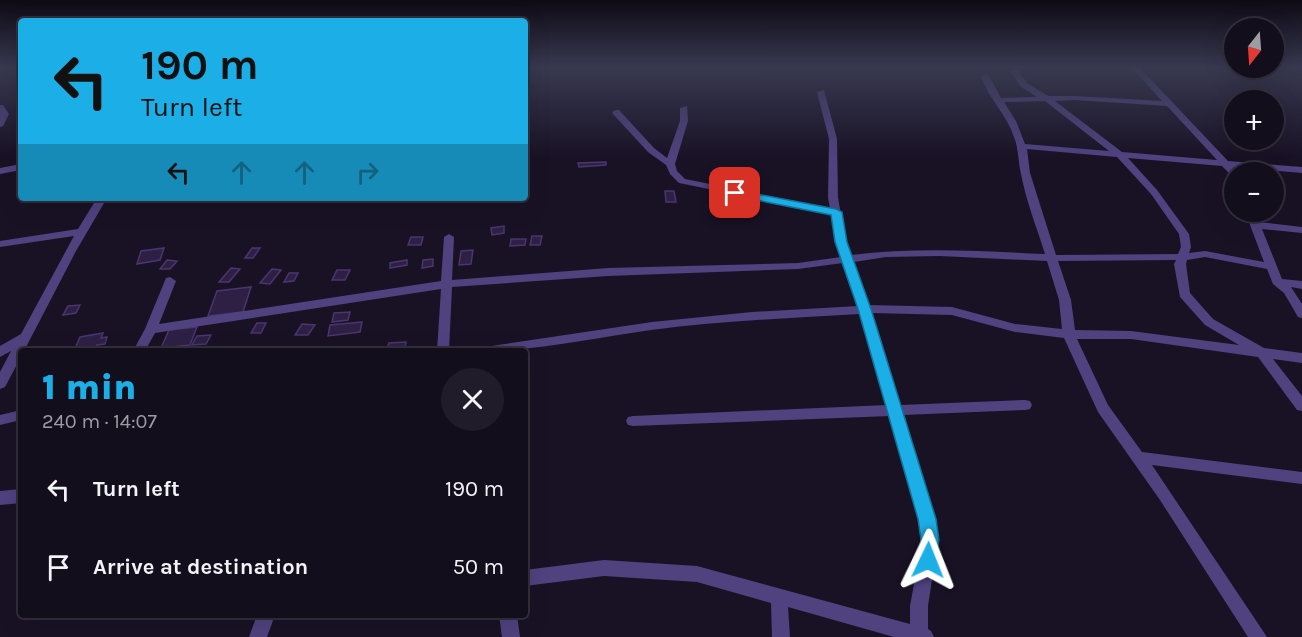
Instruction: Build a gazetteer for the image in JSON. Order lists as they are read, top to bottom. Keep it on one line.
{"north":"bottom","page":{"map_buttons":["+","−"],"turn":["190 m","Turn left"],"heading":["1 min","240 m · 14:07"],"list":[{"name":"Turn left","value":"190 m"},{"name":"Arrive at destination","value":"50 m"}]}}
